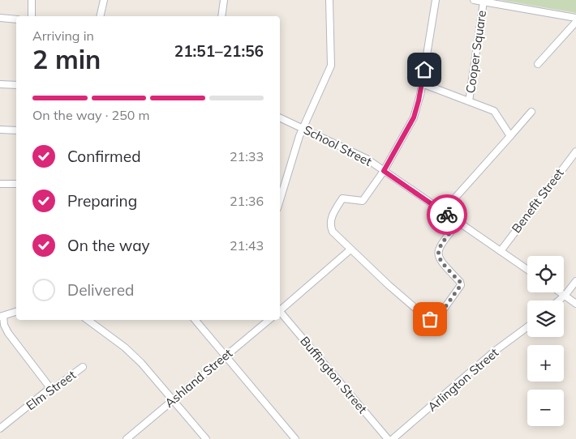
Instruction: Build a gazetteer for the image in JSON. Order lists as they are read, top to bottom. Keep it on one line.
{"streets":{"street":["Cooper Square","School Street","Benefit Street","Buffington Street","Ashland Street","Arlington Street","Elm Street"]},"crossings":[["School Street","Benefit Street"]],"page":{"heading":["2 min","Arriving in","21:51–21:56"],"bar":"On the way · 250 m","list":[["Confirmed","21:33"],["Preparing","21:36"],["On the way","21:43"],"Delivered"],"map_buttons":["+","−"]}}
